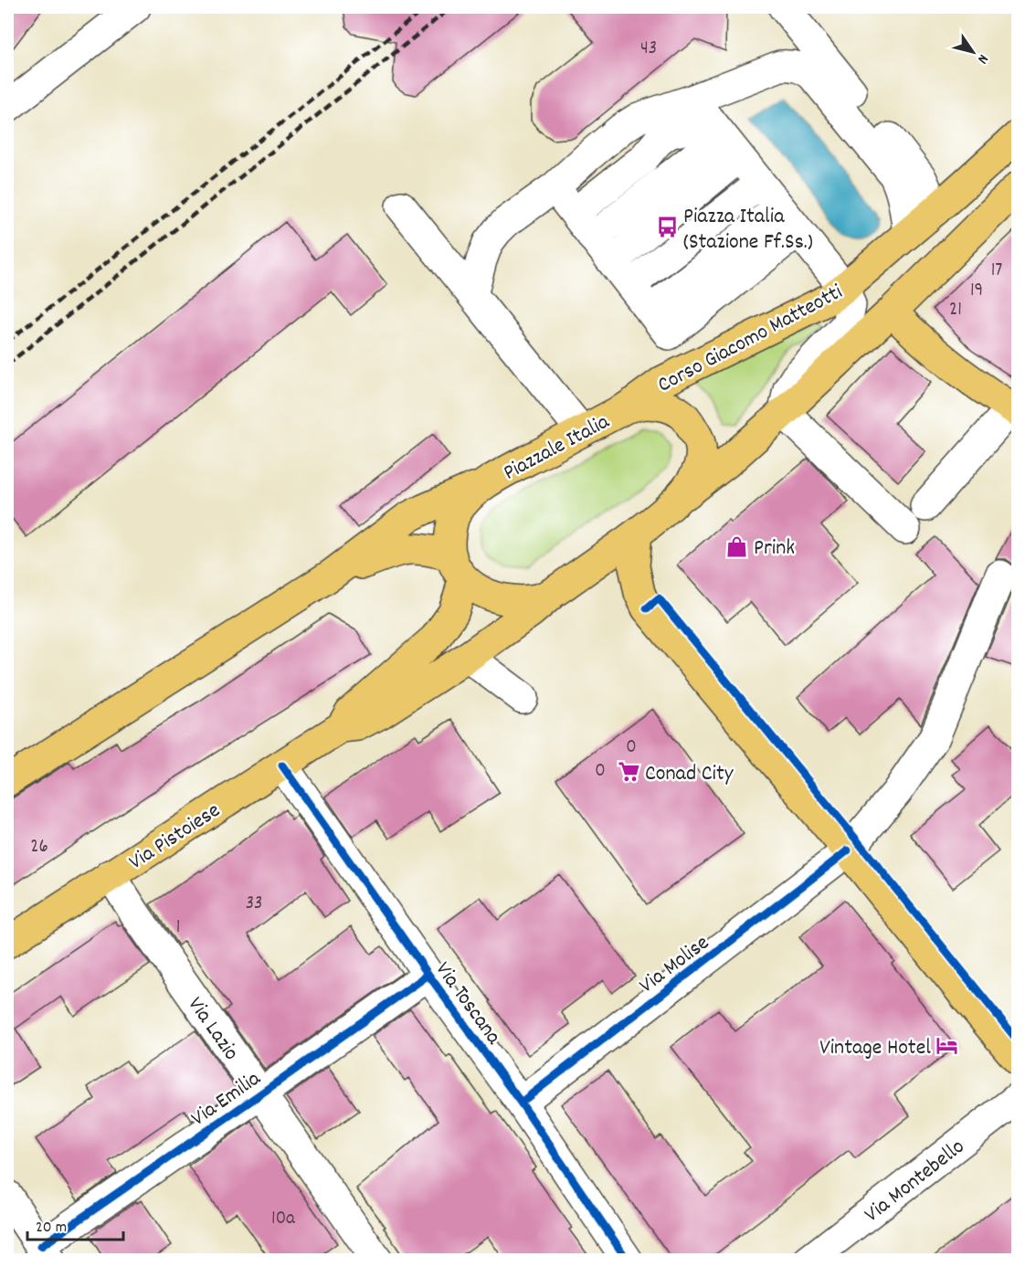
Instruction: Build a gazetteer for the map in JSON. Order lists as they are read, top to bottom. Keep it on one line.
{"streets":{"main road":["Corso Giacomo Matteotti","Piazzale Italia","Via Pistoiese"],"street":["Via Molise","Via Toscana","Via Lazio","Via Emilia","Via Montebello"]},"crossings":[["Corso Giacomo Matteotti","Piazzale Italia"],["Piazzale Italia","Via Pistoiese"],["Via Pistoiese","Via Toscana"],["Via Pistoiese","Via Lazio"],["Via Molise","Via Toscana"],["Via Toscana","Via Emilia"],["Via Lazio","Via Emilia"]],"places":{"bus stop":["Piazza Italia (Stazione Ff.Ss.)"],"shop":["Prink"],"supermarket":["Conad City"],"hotel":["Vintage Hotel"]},"house_numbers":["43","17","19","21","0","0","26","33","1","10a"],"scale_bar":"20 m","north":"bottom right"}
